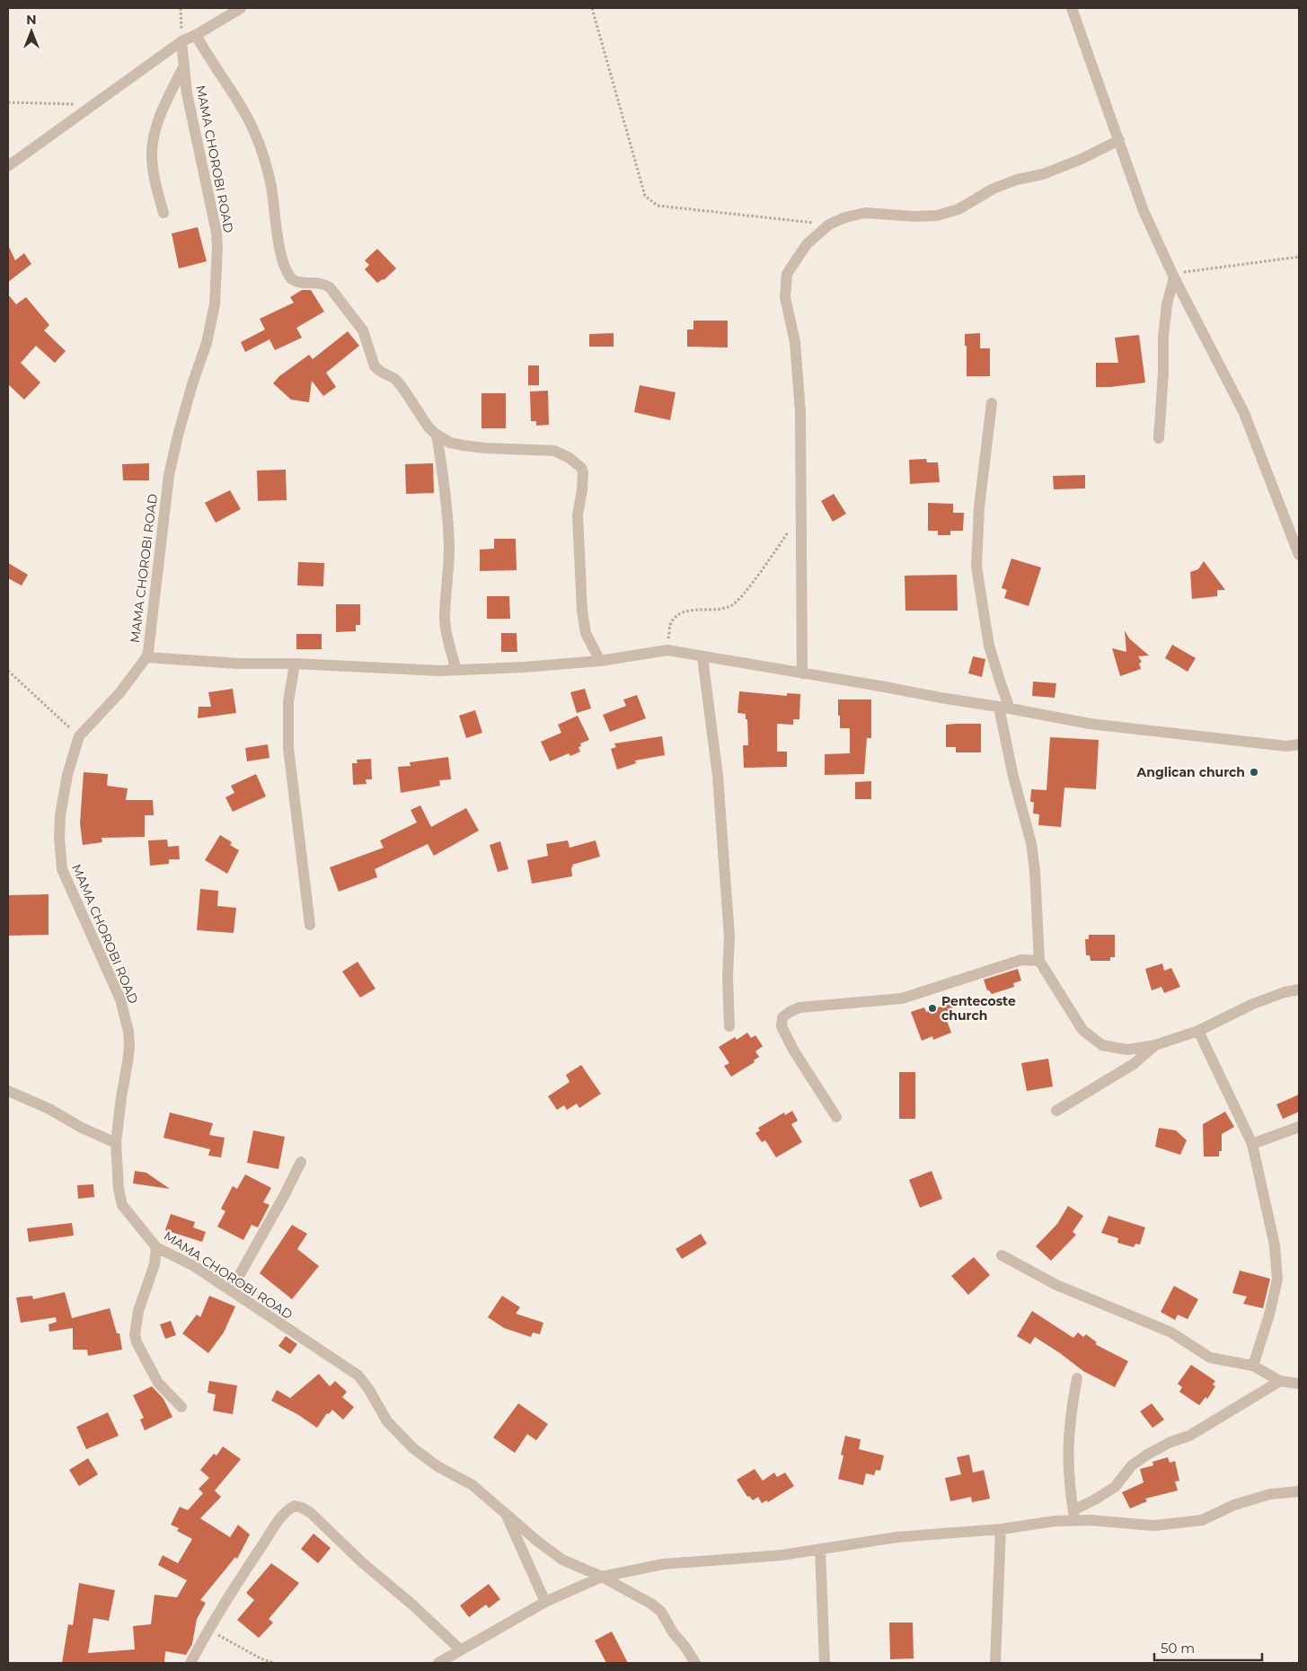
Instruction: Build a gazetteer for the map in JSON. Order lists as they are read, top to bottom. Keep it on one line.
{"streets":{"street":["MAMA CHOROBI ROAD"]},"places":["Anglican church","Pentecoste church"],"scale_bar":"50 m","north":"top"}
